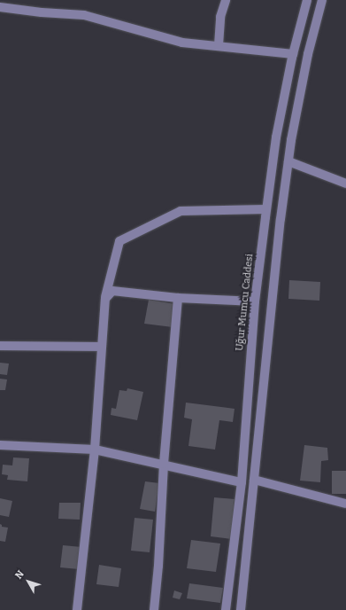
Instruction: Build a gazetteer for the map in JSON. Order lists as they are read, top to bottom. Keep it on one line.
{"streets":{"street":["Uğur Mumcu Caddesi"]},"north":"top left"}
